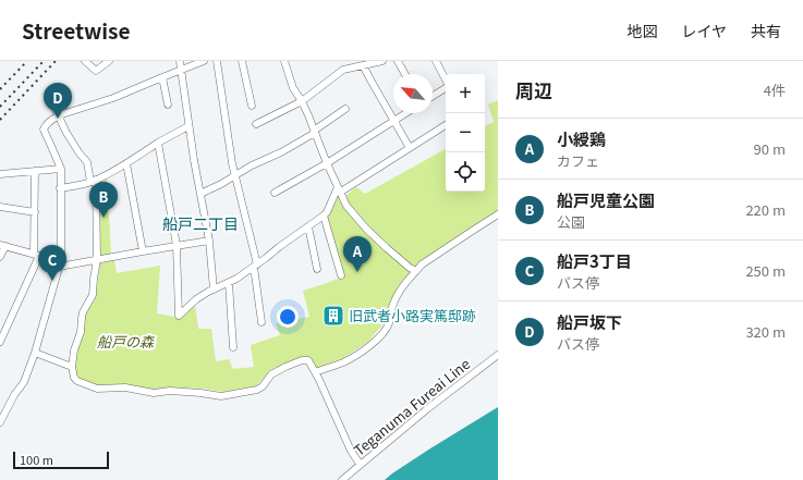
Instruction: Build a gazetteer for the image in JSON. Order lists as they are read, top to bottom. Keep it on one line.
{"streets":{"street":["Teganuma Fureai Line"]},"districts":["船戸二丁目"],"parks":["船戸の森"],"places":{"building":["旧武者小路実篤邸跡"]},"scale_bar":"100 m","north":"top left","page":{"header":"Streetwise","nav":["地図","レイヤ","共有"],"heading":["周辺","4件"],"map_buttons":["+","−"],"pins":["D","B","A","C"],"list":[{"mark":"A","name":"小綬鶏","note":"カフェ","value":"90 m"},{"mark":"B","name":"船戸児童公園","note":"公園","value":"220 m"},{"mark":"C","name":"船戸3丁目","note":"バス停","value":"250 m"},{"mark":"D","name":"船戸坂下","note":"バス停","value":"320 m"}],"scale":"100 m"}}
